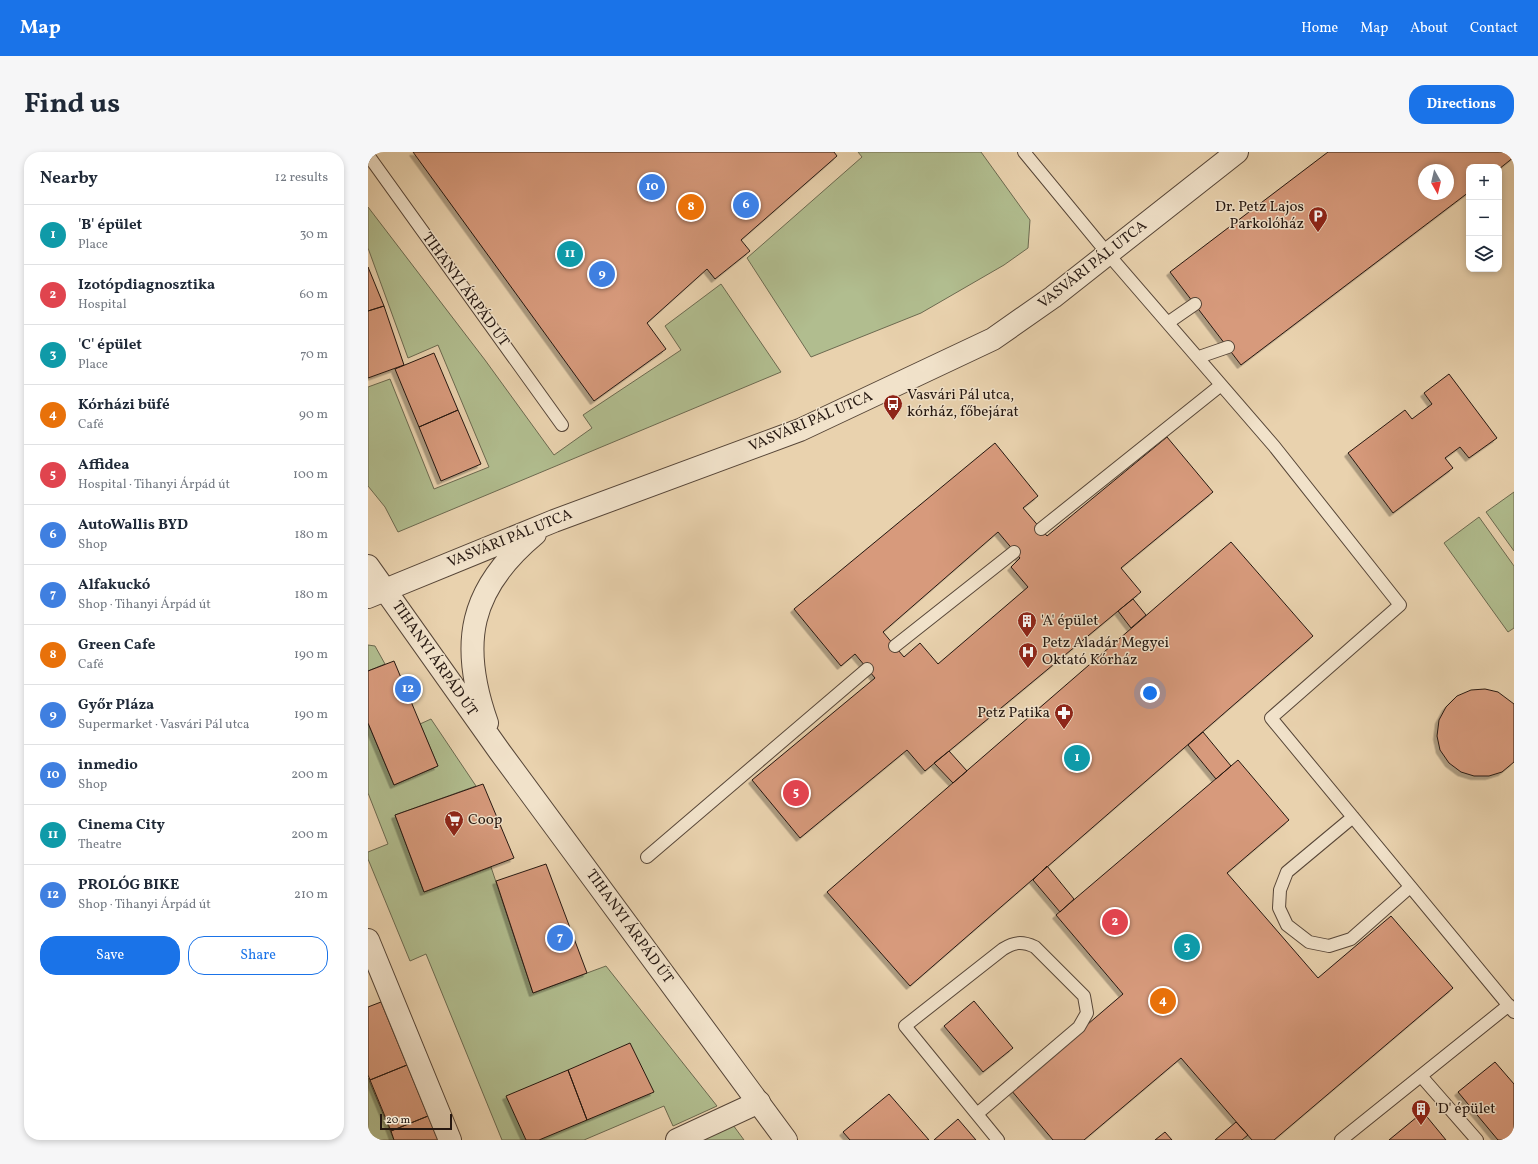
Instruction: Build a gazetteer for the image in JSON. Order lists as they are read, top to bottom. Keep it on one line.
{"streets":{"street":["VASVÁRI PÁL UTCA","TIHANYI ÁRPÁD ÚT"]},"crossings":[["VASVÁRI PÁL UTCA","TIHANYI ÁRPÁD ÚT"]],"places":{"parking":["Dr. Petz Lajos Parkolóház"],"bus stop":["Vasvári Pál utca, kórház, főbejárat"],"building":["'A' épület","'D' épület"],"hospital":["Petz Aladár Megyei Oktató Kórház"],"pharmacy":["Petz Patika"],"supermarket":["Coop"]},"scale_bar":"20 m","north":"bottom","page":{"header":"Map","nav":["Home","Map","About","Contact"],"title":"Find us","buttons":["Directions",["Save","Share"]],"heading":["Nearby","12 results"],"map_buttons":["+","−"],"pins":["10","6","8","11","9","12","1","5","2","7","3","4"],"list":[{"mark":"1","name":"'B' épület","note":"Place","value":"30 m"},{"mark":"2","name":"Izotópdiagnosztika","note":"Hospital","value":"60 m"},{"mark":"3","name":"'C' épület","note":"Place","value":"70 m"},{"mark":"4","name":"Kórházi büfé","note":"Café","value":"90 m"},{"mark":"5","name":"Affidea","note":"Hospital · Tihanyi Árpád út","value":"100 m"},{"mark":"6","name":"AutoWallis BYD","note":"Shop","value":"180 m"},{"mark":"7","name":"Alfakuckó","note":"Shop · Tihanyi Árpád út","value":"180 m"},{"mark":"8","name":"Green Cafe","note":"Café","value":"190 m"},{"mark":"9","name":"Győr Pláza","note":"Supermarket · Vasvári Pál utca","value":"190 m"},{"mark":"10","name":"inmedio","note":"Shop","value":"200 m"},{"mark":"11","name":"Cinema City","note":"Theatre","value":"200 m"},{"mark":"12","name":"PROLÓG BIKE","note":"Shop · Tihanyi Árpád út","value":"210 m"}],"scale":"20 m"}}
